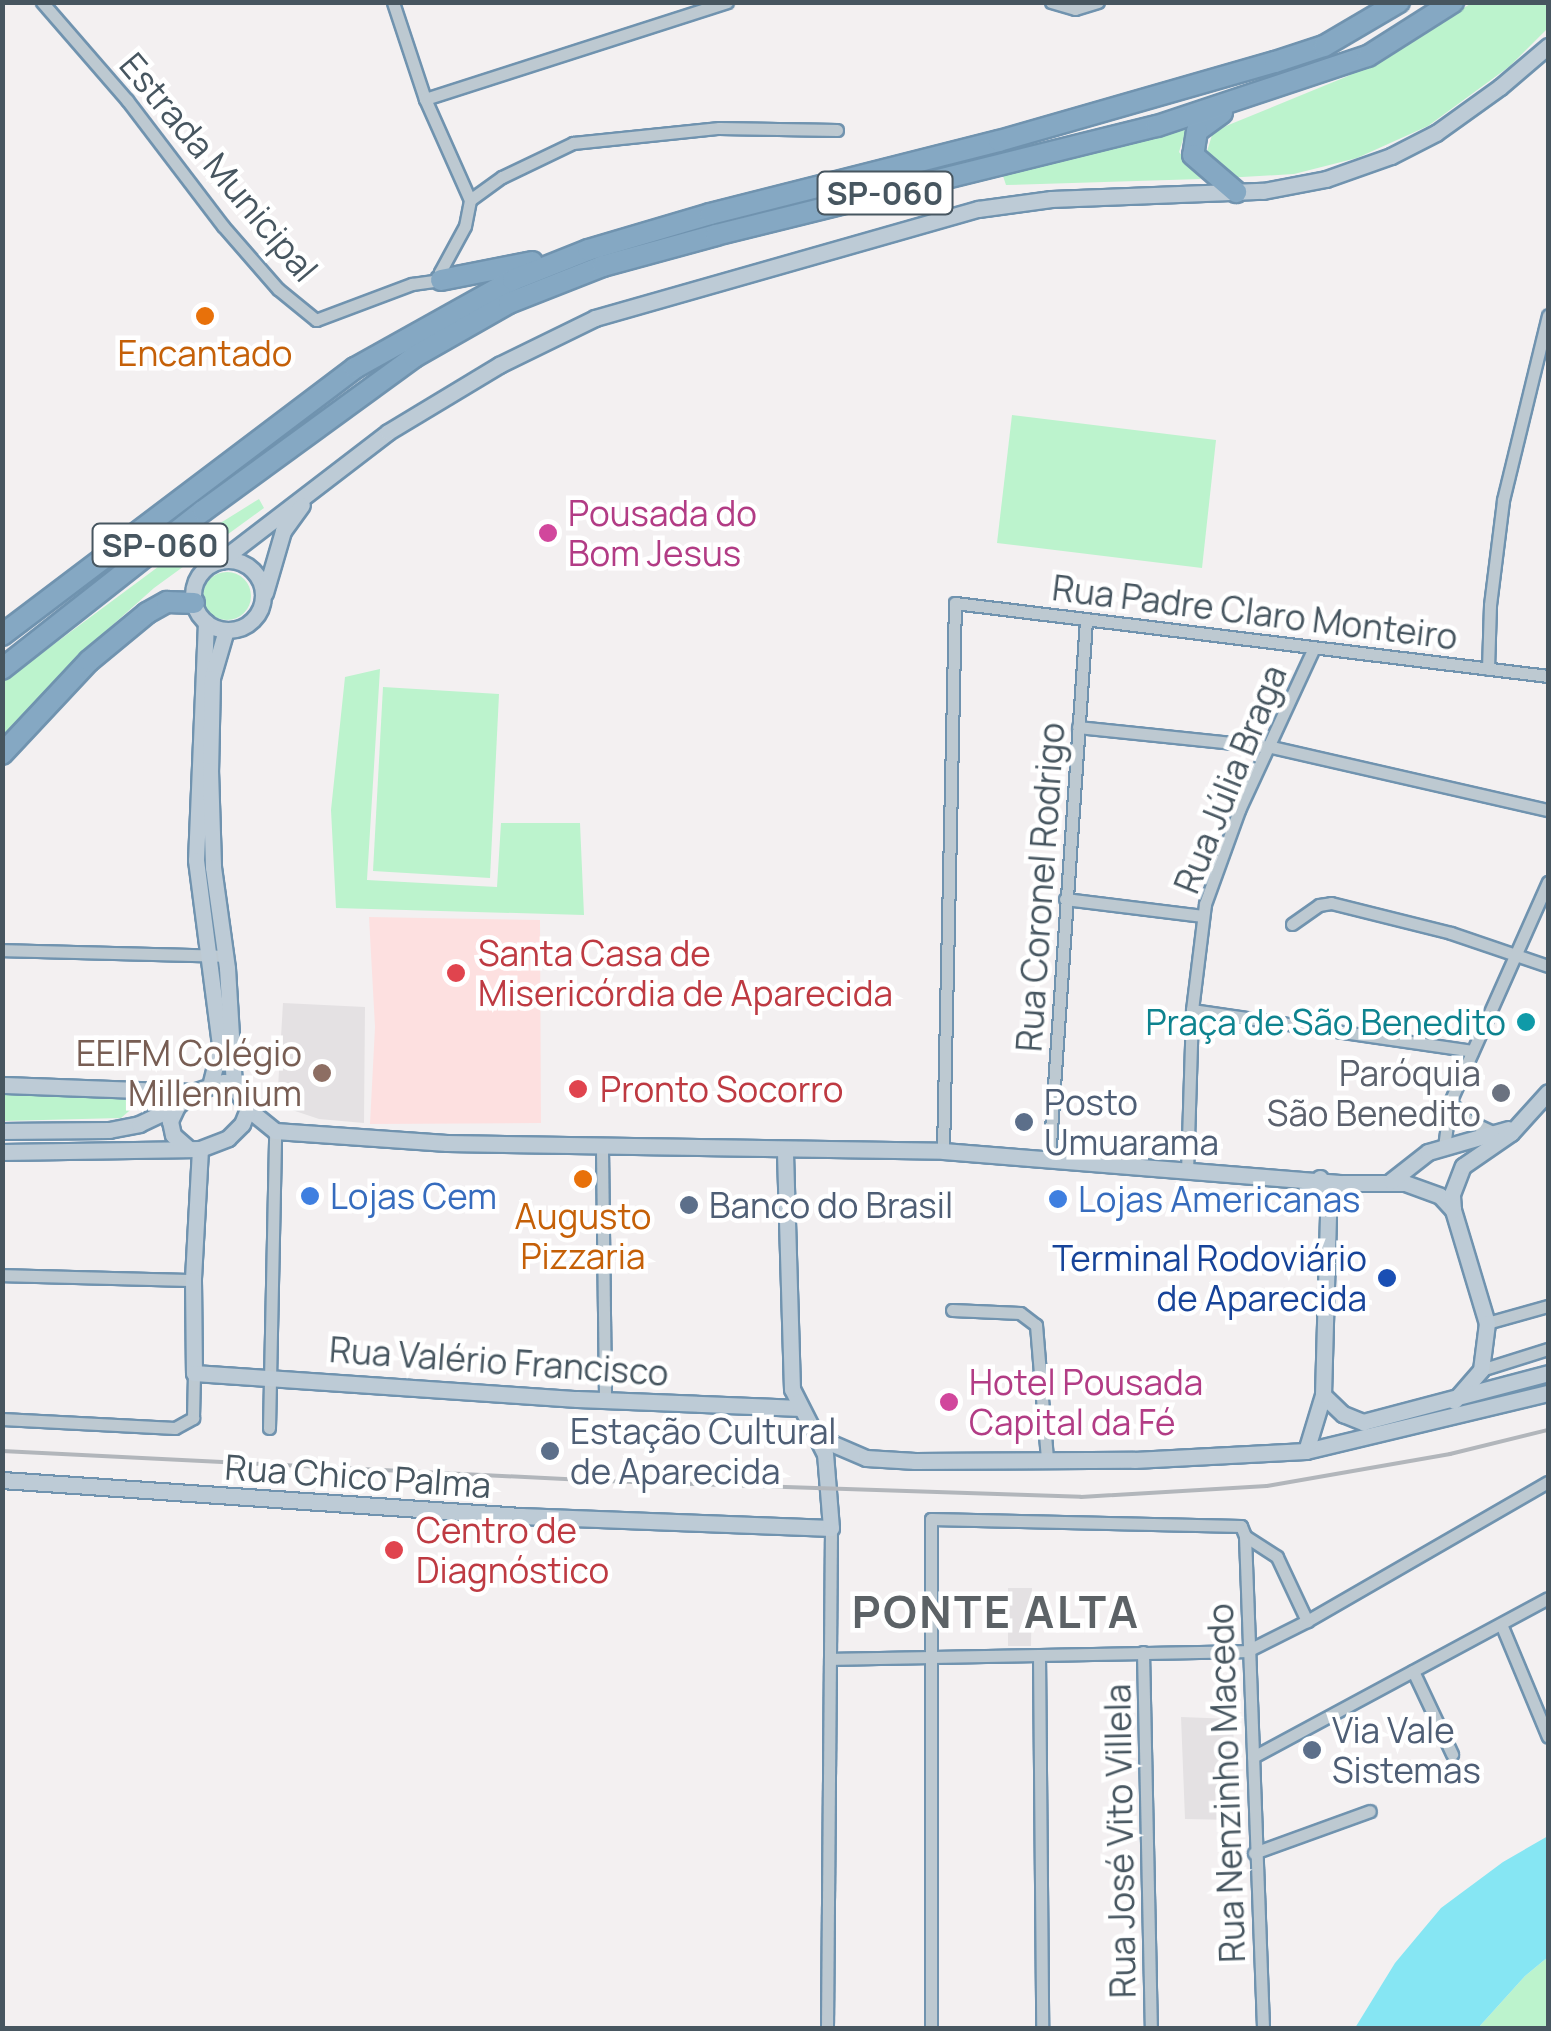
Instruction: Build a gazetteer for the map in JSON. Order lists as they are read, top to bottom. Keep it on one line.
{"streets":{"highway":["SP-060"],"main road":["Rua Valério Francisco","Rua Chico Palma"],"street":["Estrada Municipal","Rua Padre Claro Monteiro","Rua Júlia Braga","Rua Coronel Rodrigo","Rua Nenzinho Macedo","Rua José Vito Villela"]},"crossings":[["Rua Padre Claro Monteiro","Rua Júlia Braga"],["Rua Padre Claro Monteiro","Rua Coronel Rodrigo"]],"districts":["PONTE ALTA"],"places":["Encantado","Pousada do Bom Jesus","Santa Casa de Misericórdia de Aparecida","Praça de São Benedito","EEIFM Colégio Millennium","Pronto Socorro","Paróquia São Benedito","Posto Umuarama","Augusto Pizzaria","Lojas Cem","Lojas Americanas","Banco do Brasil","Terminal Rodoviário de Aparecida","Hotel Pousada Capital da Fé","Estação Cultural de Aparecida","Centro de Diagnóstico","Via Vale Sistemas"]}
